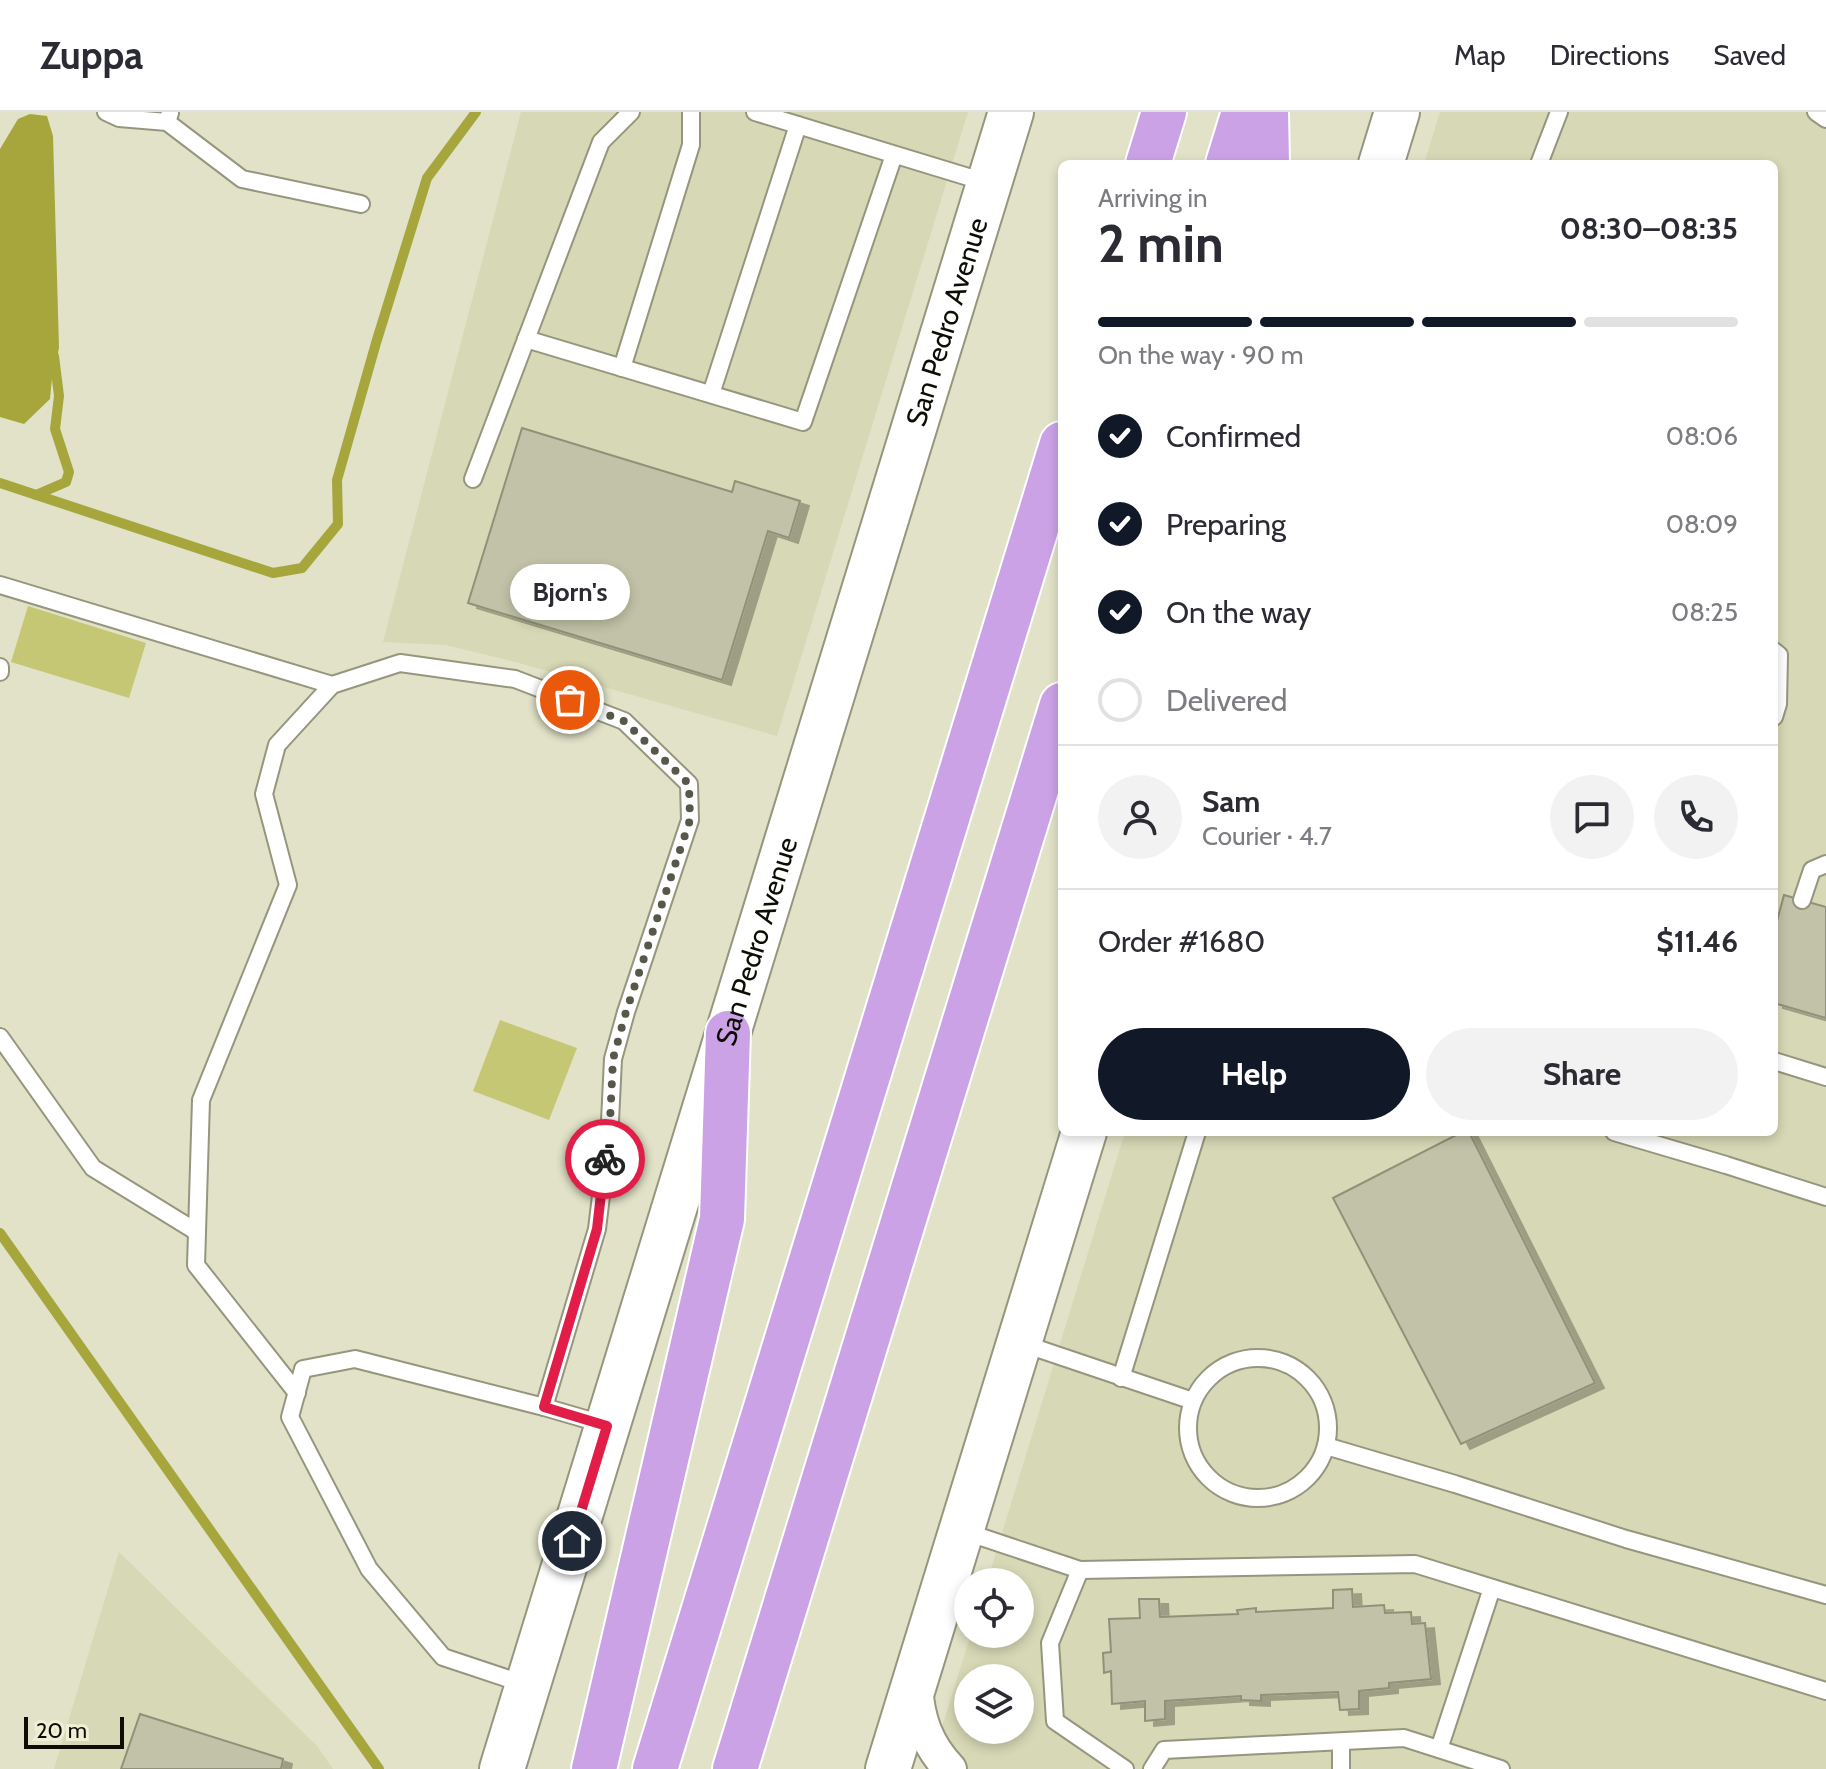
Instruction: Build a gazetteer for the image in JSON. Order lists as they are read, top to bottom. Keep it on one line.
{"streets":{"main road":["San Pedro Avenue"]},"places":["Bjorn's"],"scale_bar":"20 m","page":{"header":"Zuppa","nav":["Map","Directions","Saved"],"heading":["2 min","Arriving in","08:30–08:35"],"panel":["Sam","Courier · 4.7","Order #1680","$11.46"],"bar":"On the way · 90 m","list":[["Confirmed","08:06"],["Preparing","08:09"],["On the way","08:25"],"Delivered"],"bubble":"Bjorn's","buttons":["Help","Share"],"scale":"20 m"}}
